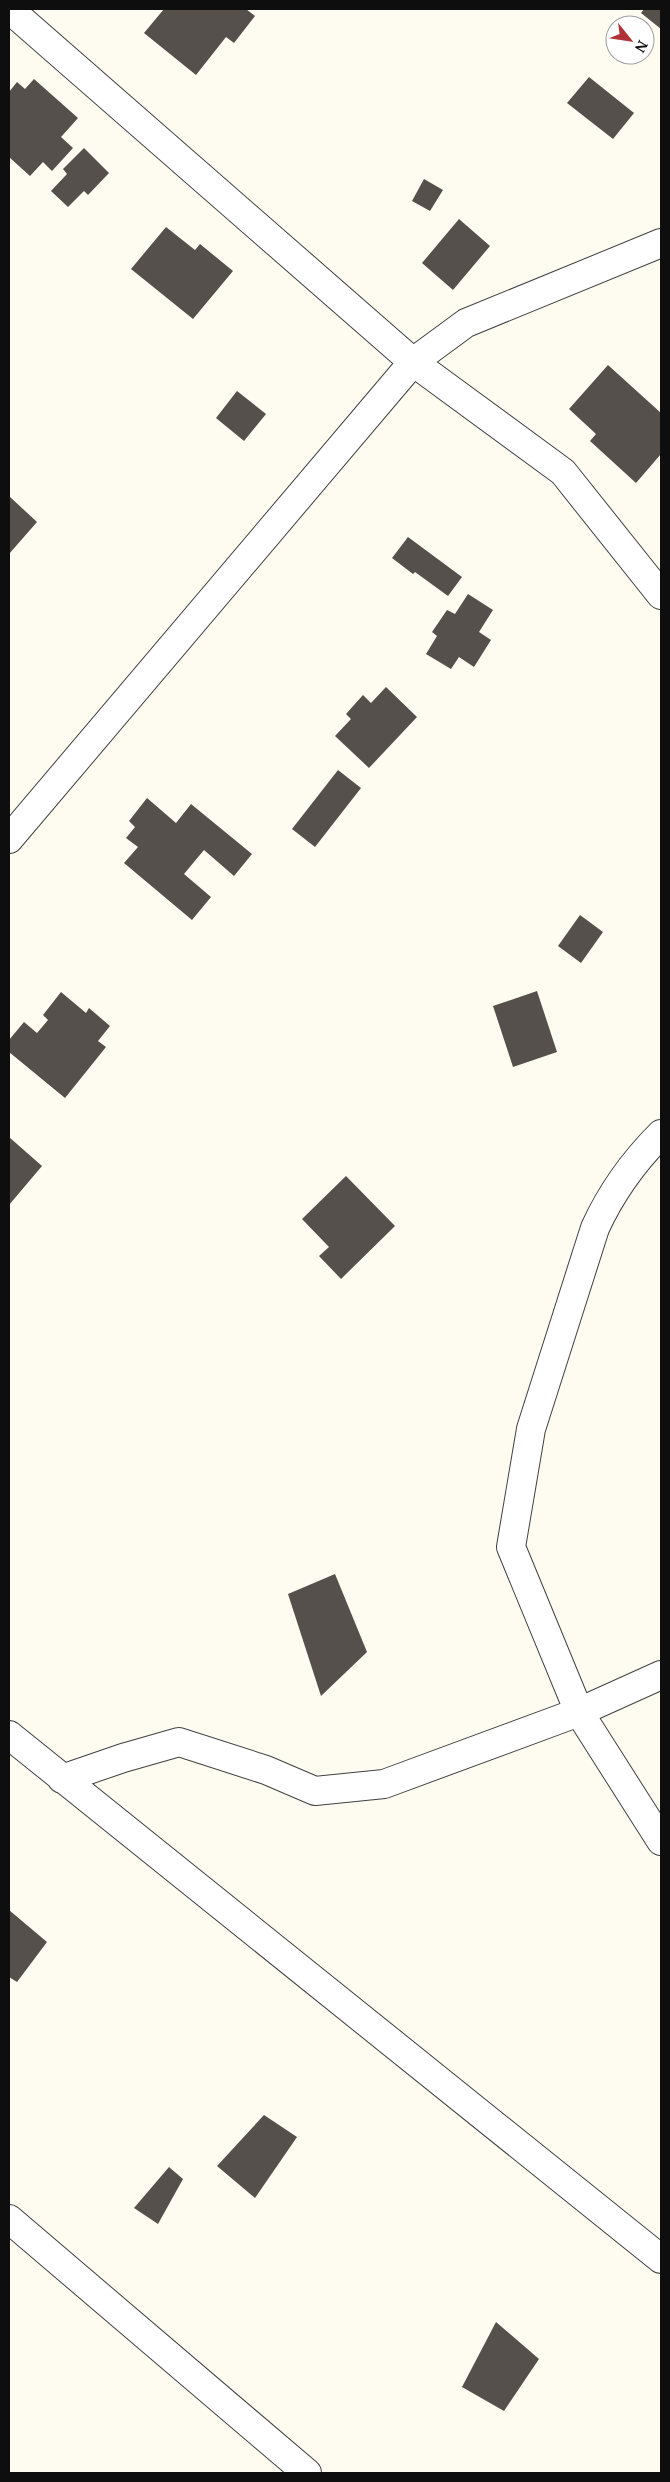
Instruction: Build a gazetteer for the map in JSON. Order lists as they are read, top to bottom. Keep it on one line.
{"north":"bottom right"}
